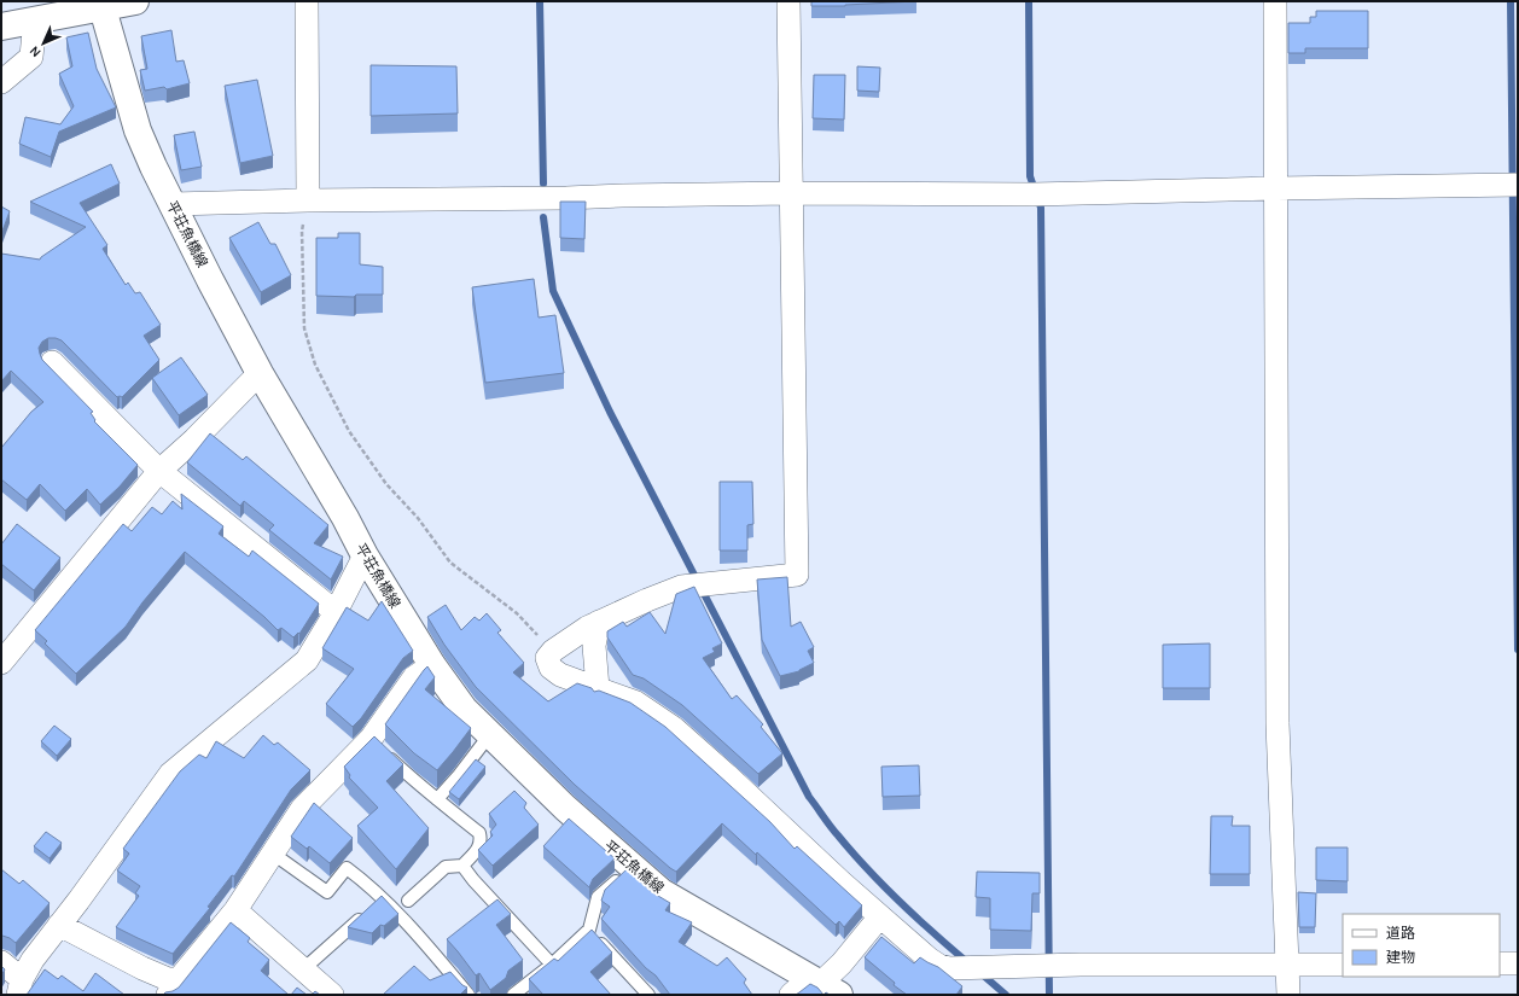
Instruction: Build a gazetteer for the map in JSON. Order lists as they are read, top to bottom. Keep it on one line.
{"streets":{"main road":["平荘魚橋線"]},"legend":["道路","建物"],"north":"bottom left"}
